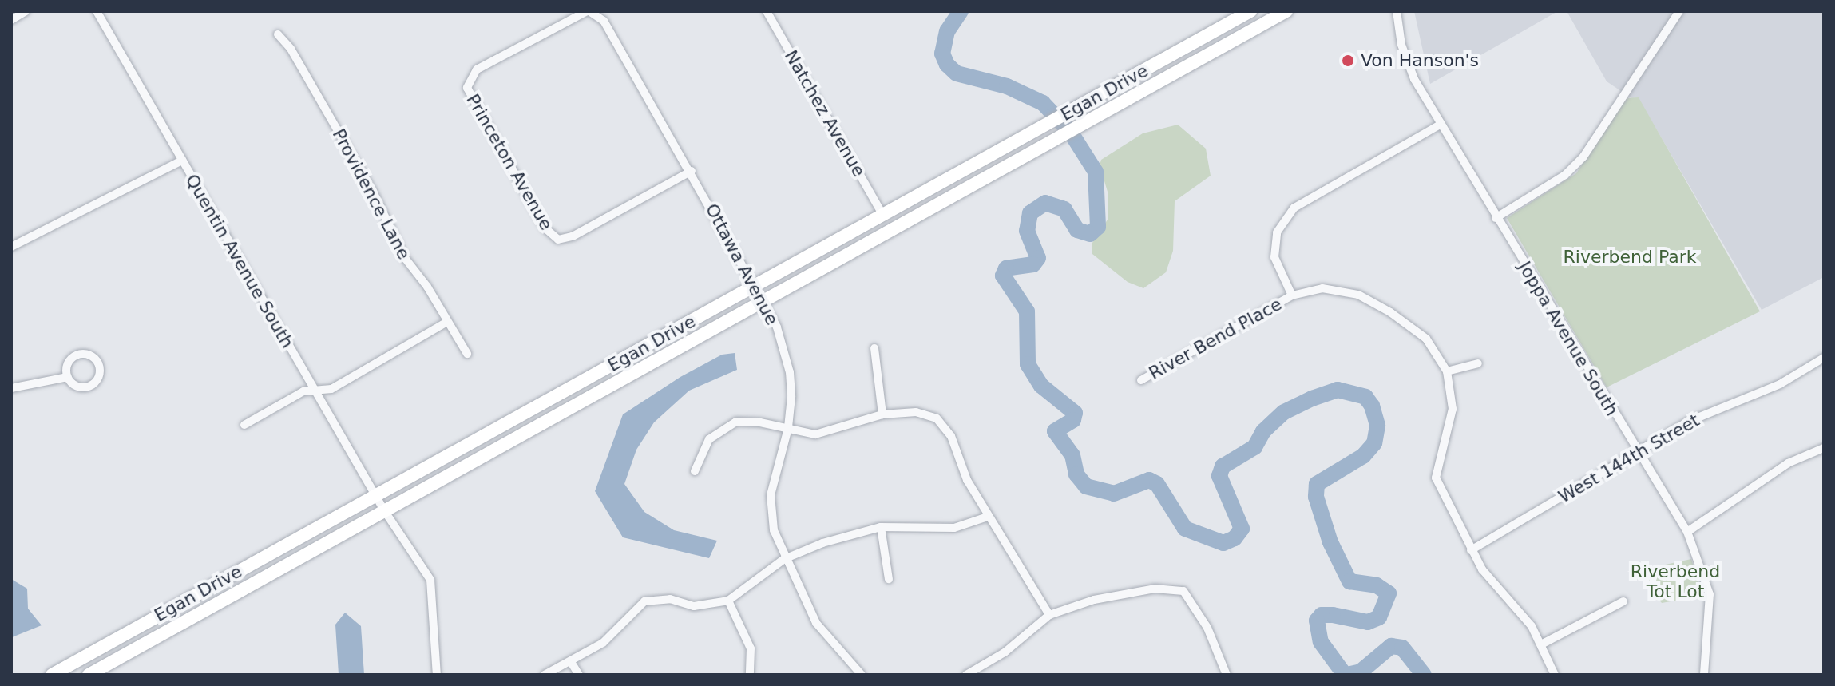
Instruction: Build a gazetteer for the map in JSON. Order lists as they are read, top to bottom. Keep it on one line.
{"streets":{"highway":["Egan Drive"],"street":["Natchez Avenue","Princeton Avenue","Providence Lane","Quentin Avenue South","Ottawa Avenue","River Bend Place","Joppa Avenue South","West 144th Street"]},"crossings":[["Egan Drive","Natchez Avenue"],["Egan Drive","Quentin Avenue South"],["Egan Drive","Ottawa Avenue"],["Princeton Avenue","Ottawa Avenue"],["River Bend Place","Joppa Avenue South"],["Joppa Avenue South","West 144th Street"]],"parks":["Riverbend Park","Riverbend Tot Lot"],"places":["Von Hanson's"]}
